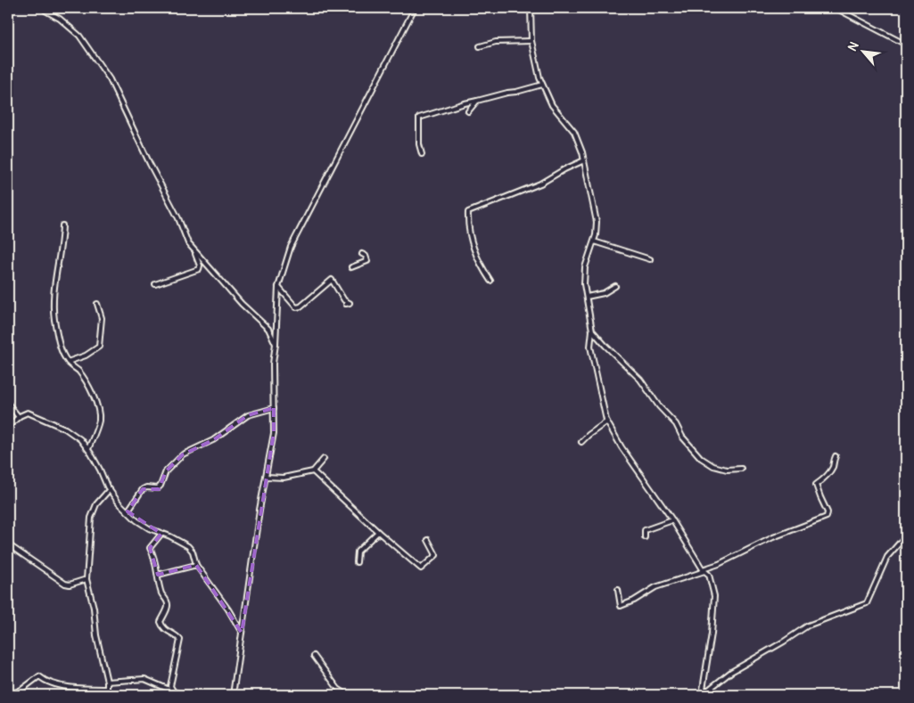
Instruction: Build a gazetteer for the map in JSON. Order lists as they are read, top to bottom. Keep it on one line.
{"north":"top left"}
